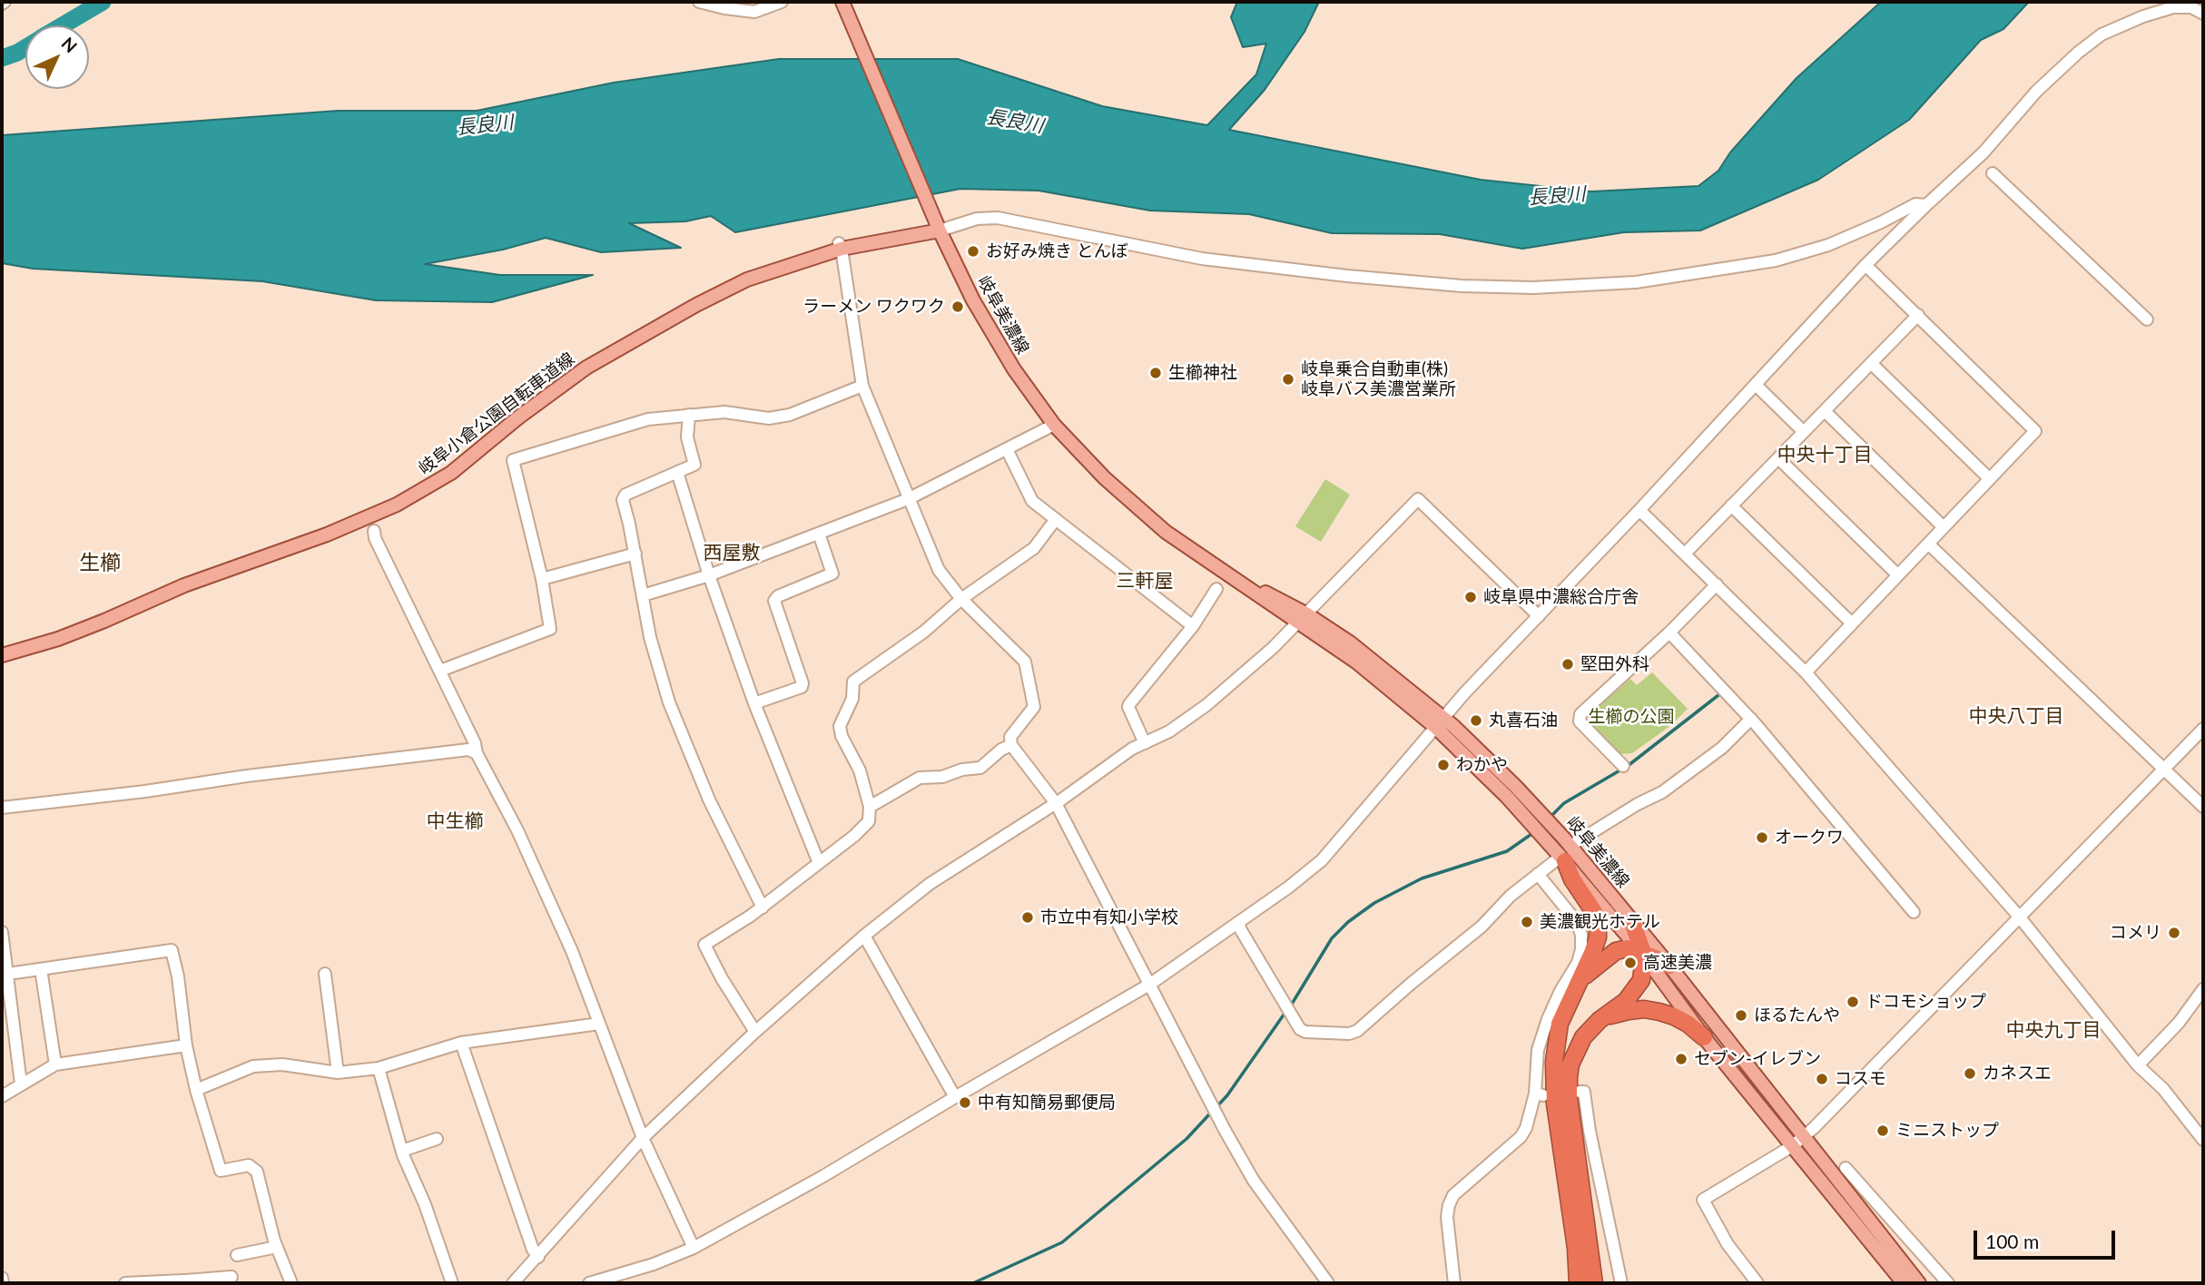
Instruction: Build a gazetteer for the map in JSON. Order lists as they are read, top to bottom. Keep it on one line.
{"streets":{"main road":["岐阜美濃線","岐阜小倉公園自転車道線"]},"crossings":[["岐阜美濃線","岐阜小倉公園自転車道線"]],"districts":["中央十丁目","西屋敷","生櫛","三軒屋","中央八丁目","中生櫛","中央九丁目"],"water":["長良川"],"parks":["生櫛の公園"],"places":["お好み焼き とんぼ","ラーメン ワクワク","生櫛神社","岐阜乗合自動車(株) 岐阜バス美濃営業所","岐阜県中濃総合庁舎","堅田外科","丸喜石油","わかや","オークワ","市立中有知小学校","美濃観光ホテル","コメリ","高速美濃","ドコモショップ","ほるたんや","セブン-イレブン","カネスエ","コスモ","中有知簡易郵便局","ミニストップ"],"scale_bar":"100 m","north":"top right"}
